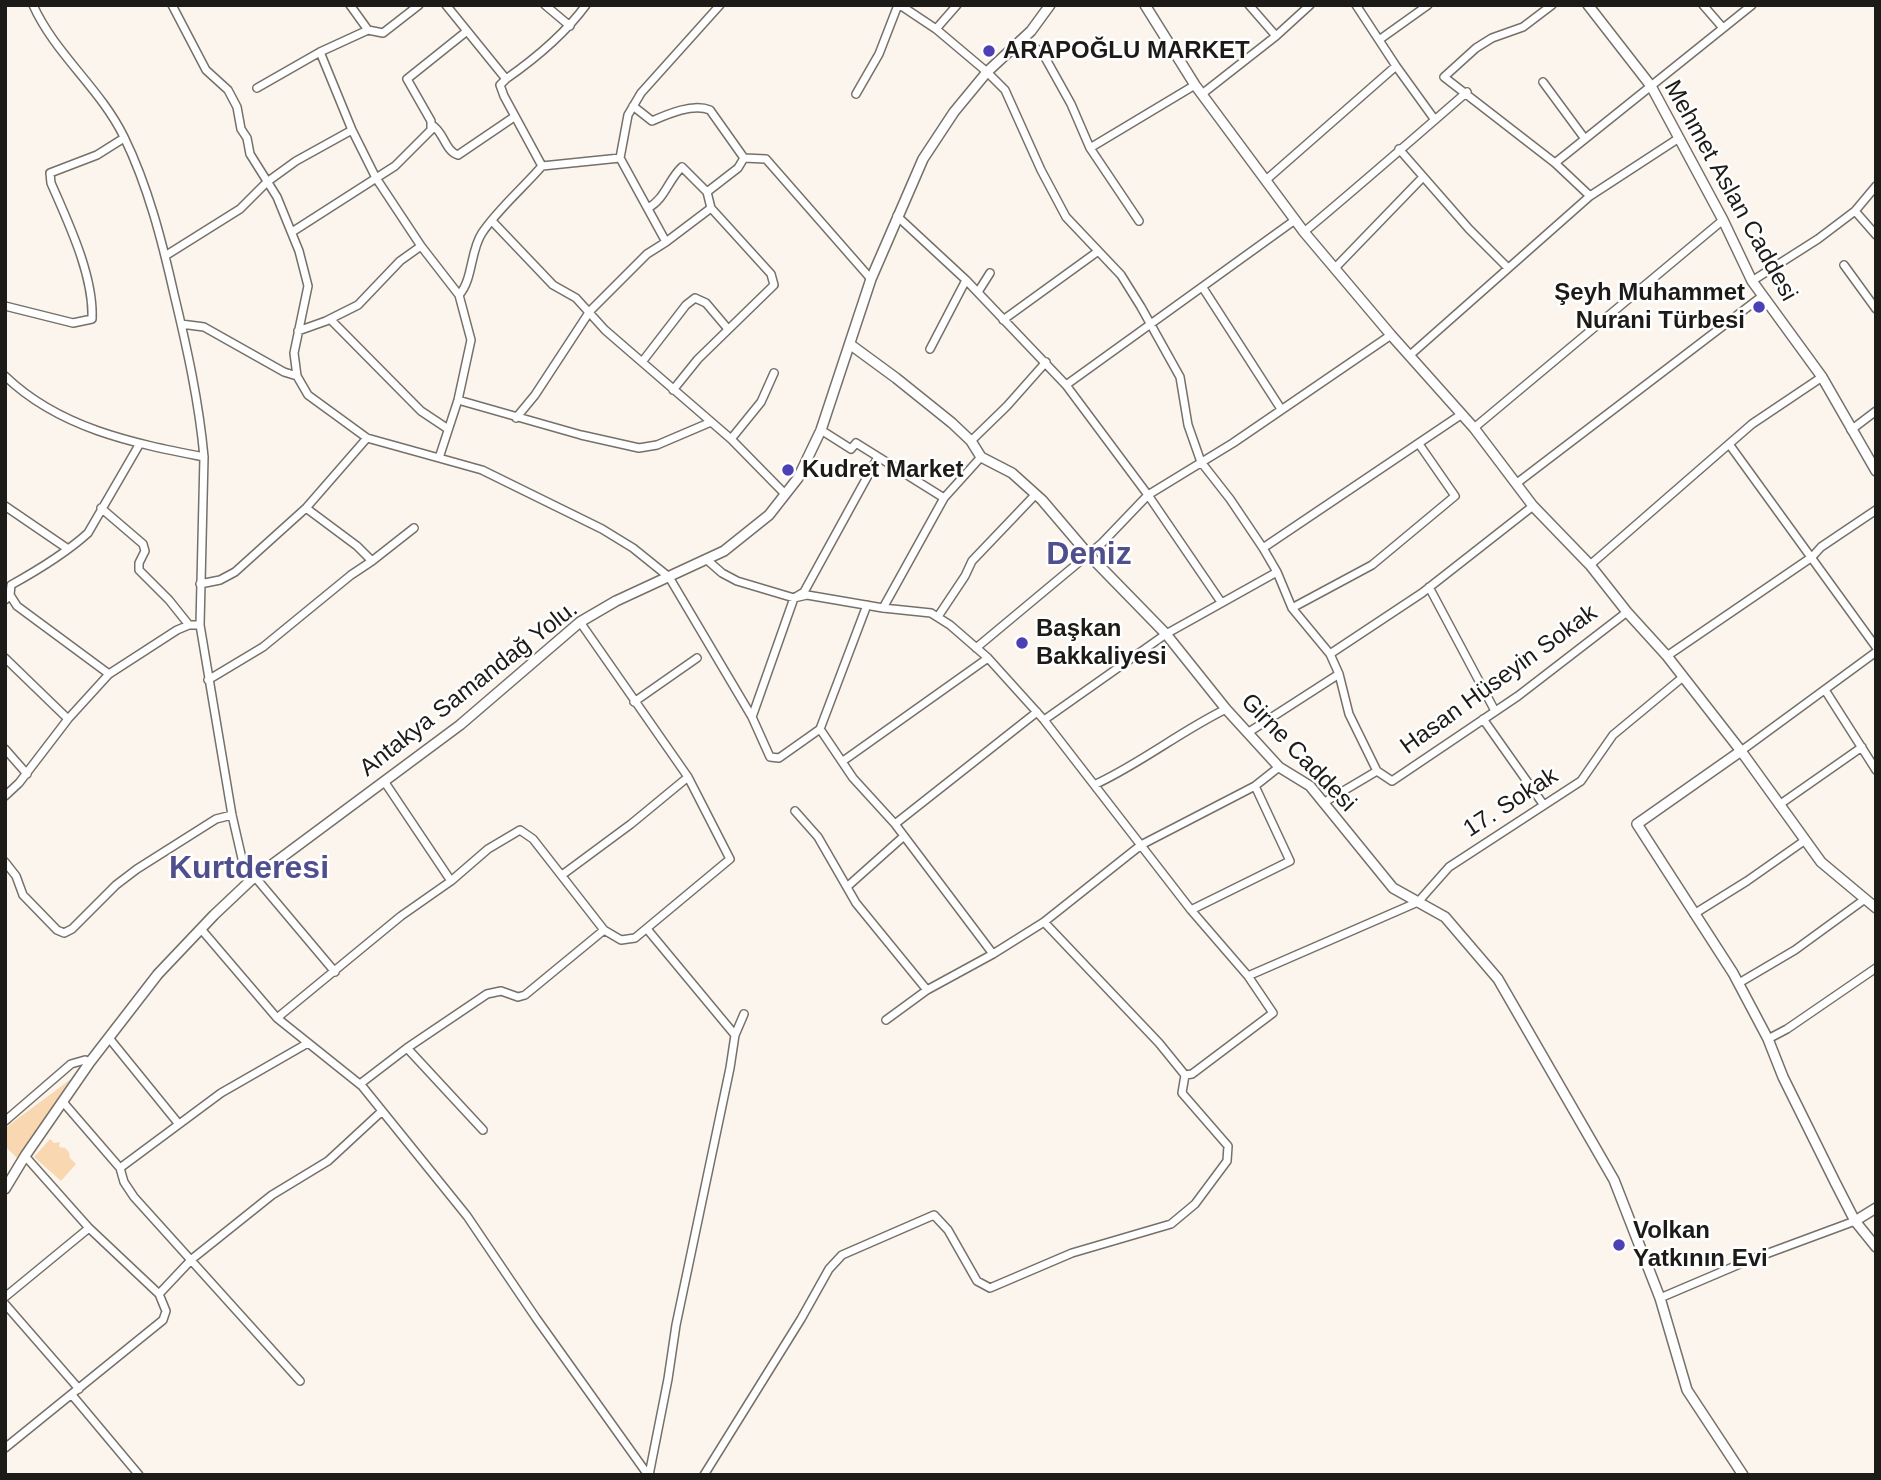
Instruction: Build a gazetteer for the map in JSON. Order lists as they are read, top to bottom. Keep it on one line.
{"streets":{"street":["Mehmet Aslan Caddesi","Hasan Hüseyin Sokak","Antakya Samandağ Yolu.","Girne Caddesi","17. Sokak"]},"crossings":[["Hasan Hüseyin Sokak","Girne Caddesi"],["Girne Caddesi","17. Sokak"]],"districts":["Deniz","Kurtderesi"],"places":["ARAPOĞLU MARKET","Şeyh Muhammet Nurani Türbesi","Kudret Market","Başkan Bakkaliyesi","Volkan Yatkının Evi"]}
